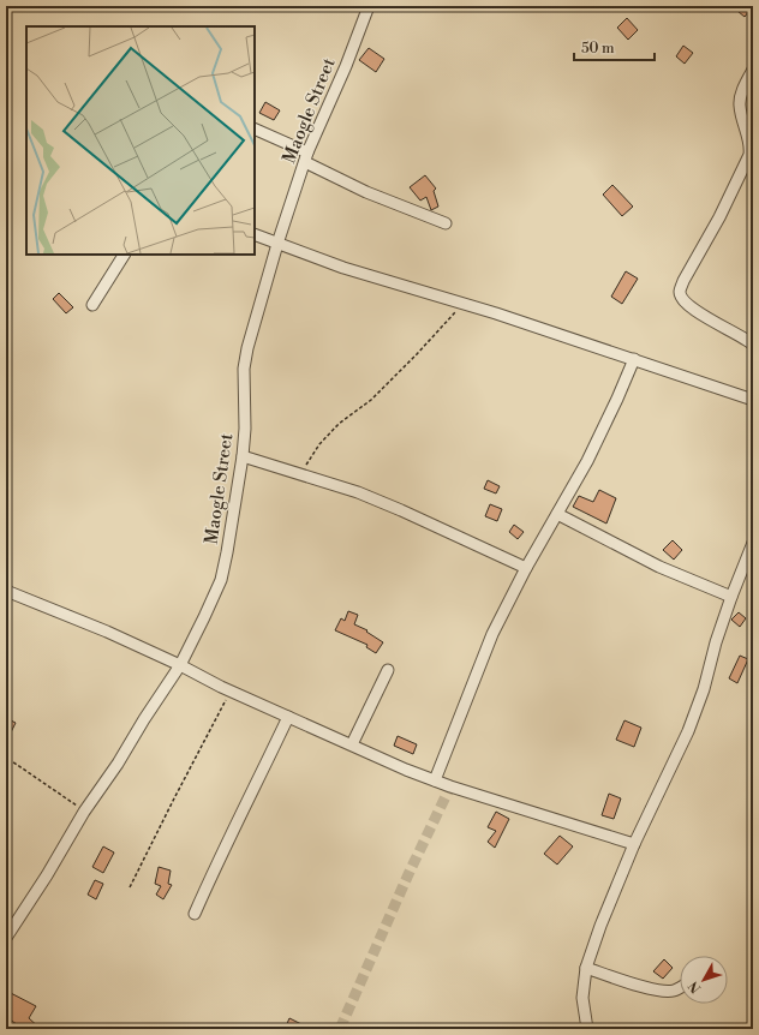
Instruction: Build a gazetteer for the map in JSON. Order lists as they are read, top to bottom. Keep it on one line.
{"streets":{"street":["Maogle Street"]},"scale_bar":"50 m","north":"bottom left"}
